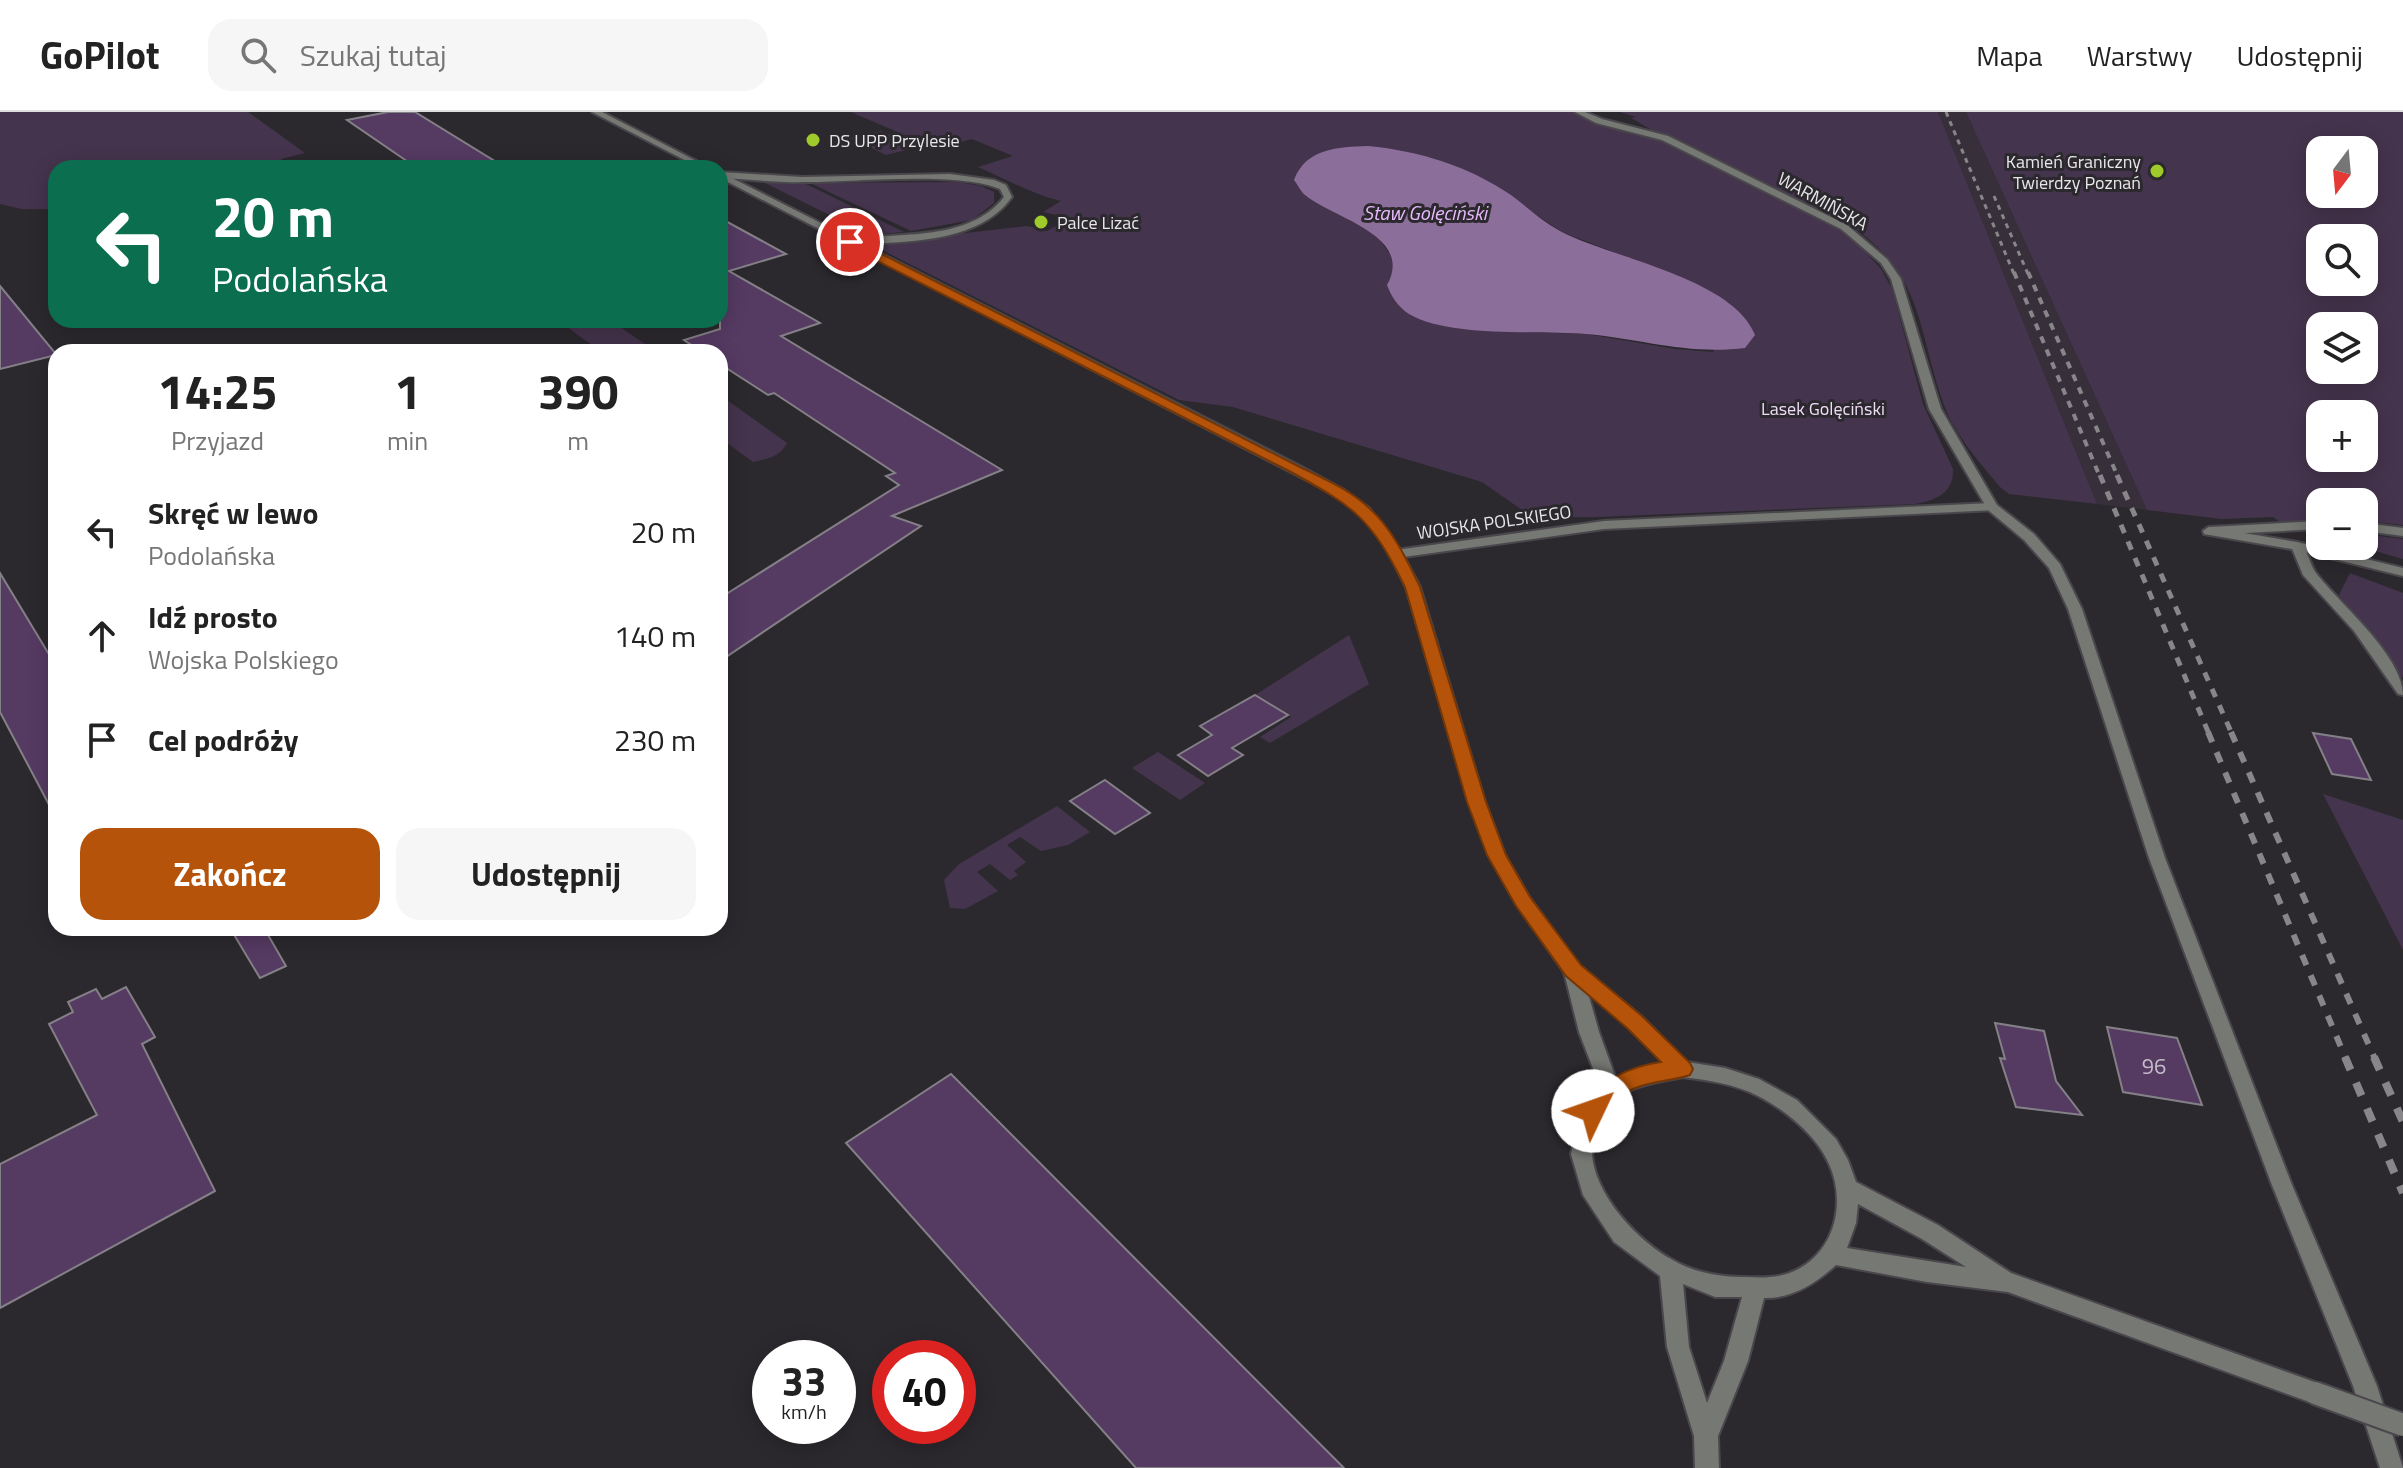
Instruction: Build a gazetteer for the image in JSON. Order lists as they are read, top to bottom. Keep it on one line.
{"streets":{"street":["WARMIŃSKA","WOJSKA POLSKIEGO"]},"crossings":[["WARMIŃSKA","WOJSKA POLSKIEGO"]],"water":["Staw Golęciński"],"parks":["Lasek Golęciński"],"places":["DS UPP Przylesie","Kamień Graniczny Twierdzy Poznań","Palce Lizać"],"house_numbers":["96"],"north":"bottom","page":{"header":"GoPilot","search":"Szukaj tutaj","nav":["Mapa","Warstwy","Udostępnij"],"map_buttons":["+","−"],"turn":["20 m","Podolańska"],"eta":["14:25","Przyjazd","1","min","390","m"],"list":[{"name":"Skręć w lewo","note":"Podolańska","value":"20 m"},{"name":"Idź prosto","note":"Wojska Polskiego","value":"140 m"},{"name":"Cel podróży","value":"230 m"}],"buttons":["Zakończ","Udostępnij"],"speed":"33 km/h","limit":"40"}}
